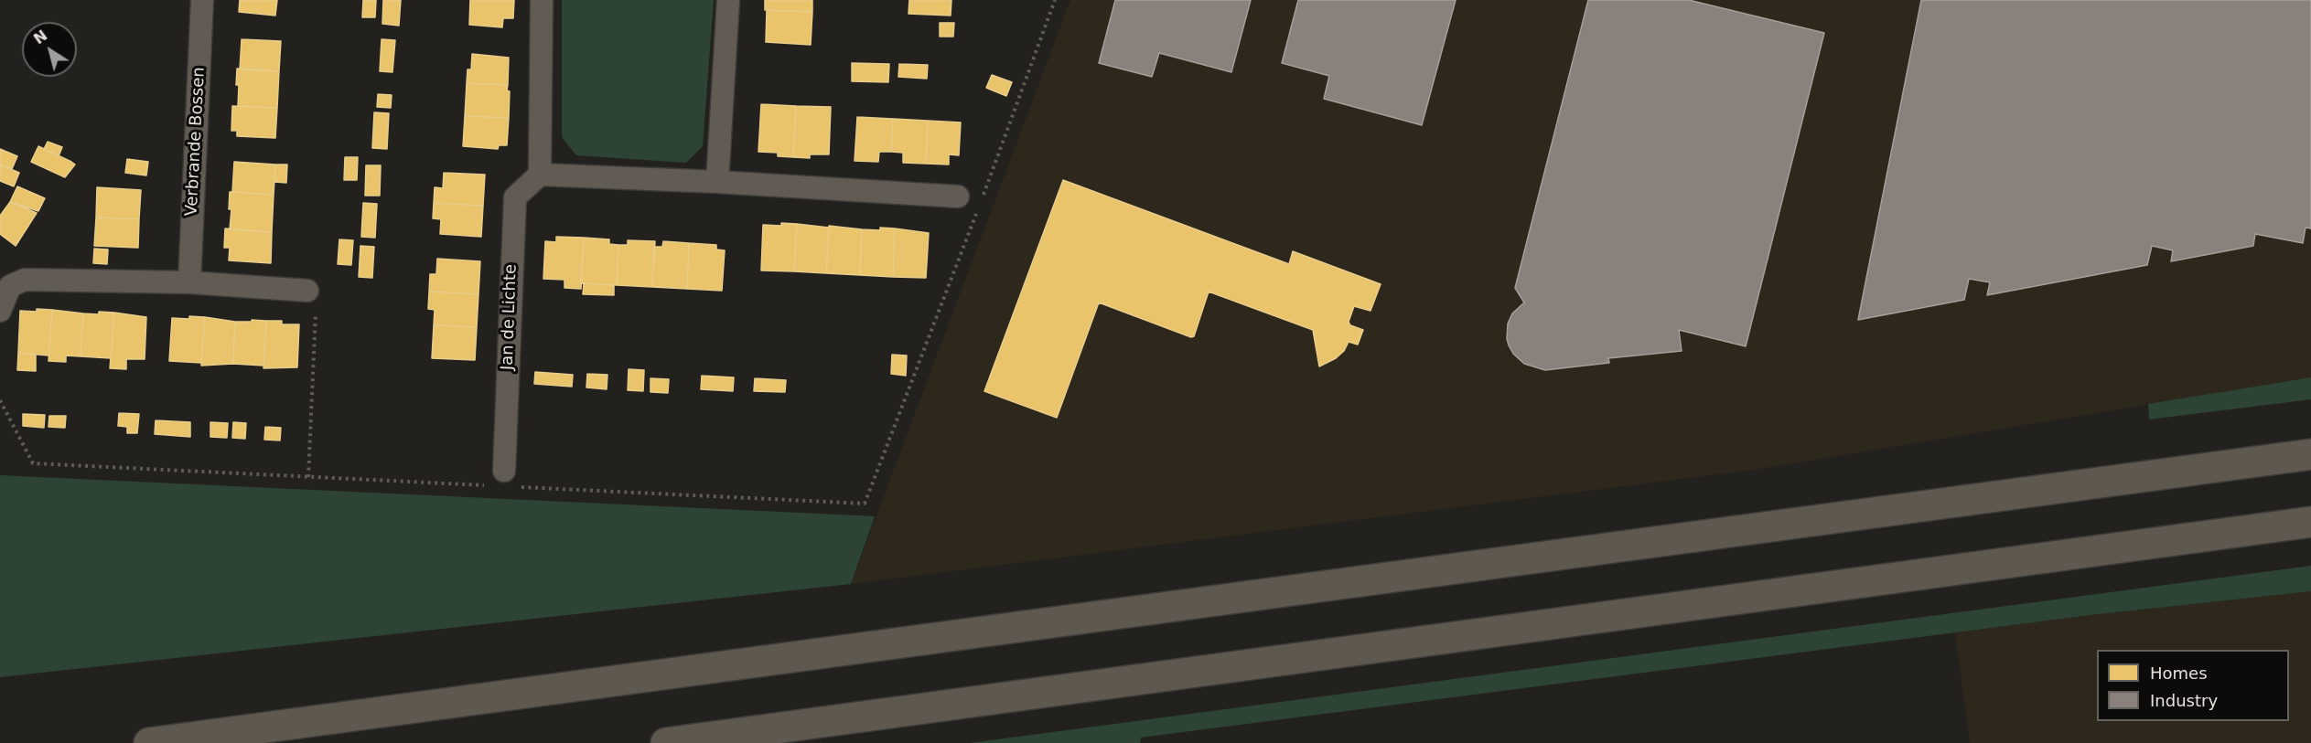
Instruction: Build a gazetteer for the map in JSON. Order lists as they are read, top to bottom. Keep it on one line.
{"streets":{"street":["Verbrande Bossen","Jan de Lichte"]},"legend":["Homes","Industry"],"north":"top left"}
